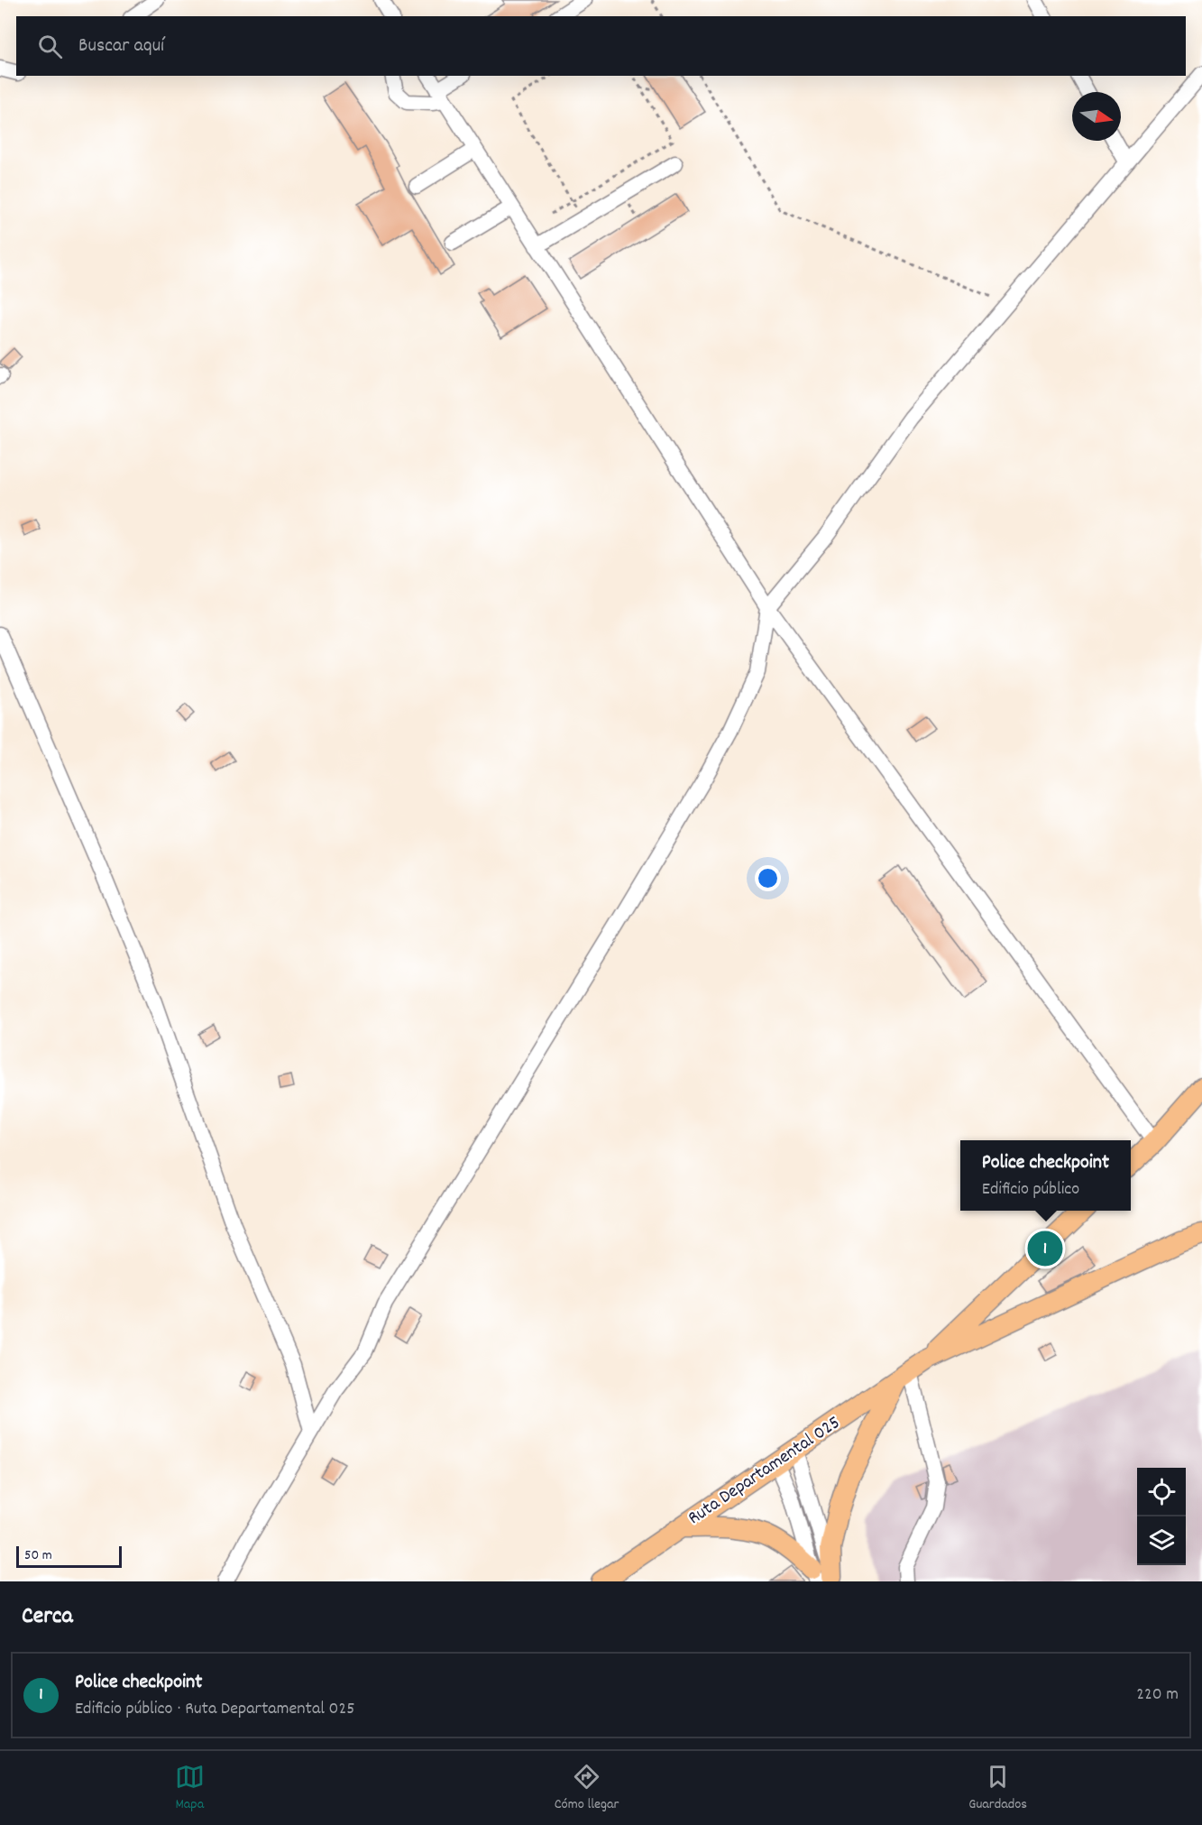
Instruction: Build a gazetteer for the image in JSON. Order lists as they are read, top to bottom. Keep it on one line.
{"streets":{"highway":["Ruta Departamental 025"]},"scale_bar":"50 m","north":"right","page":{"search":"Buscar aquí","popup":["Police checkpoint","Edificio público"],"pins":"1","scale":"50 m","heading":"Cerca","list":[{"mark":"1","name":"Police checkpoint","note":"Edificio público · Ruta Departamental 025","value":"220 m"}],"nav":["Mapa","Cómo llegar","Guardados"]}}
